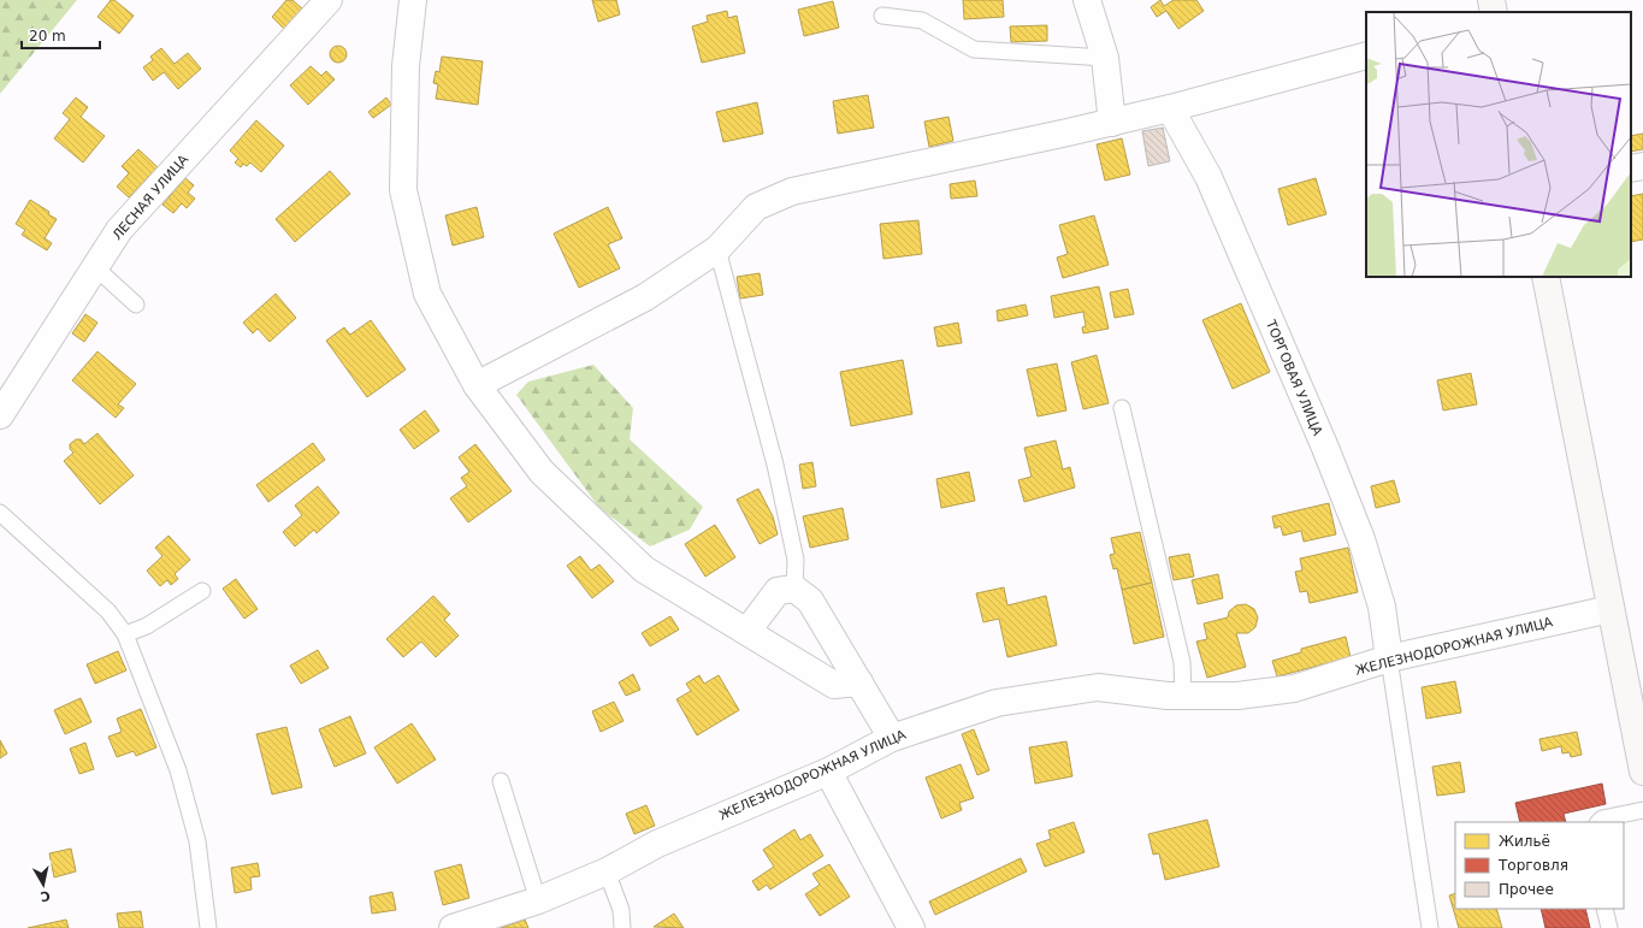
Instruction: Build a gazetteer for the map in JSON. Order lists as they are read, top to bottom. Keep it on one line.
{"streets":{"street":["ЛЕСНАЯ УЛИЦА","ТОРГОВАЯ УЛИЦА","ЖЕЛЕЗНОДОРОЖНАЯ УЛИЦА"]},"crossings":[["ТОРГОВАЯ УЛИЦА","ЖЕЛЕЗНОДОРОЖНАЯ УЛИЦА"]],"legend":["Жильё","Торговля","Прочее"],"scale_bar":"20 m","north":"bottom"}
